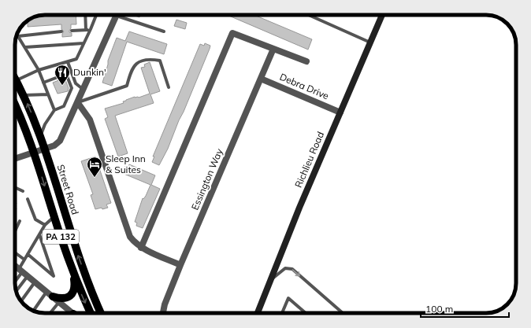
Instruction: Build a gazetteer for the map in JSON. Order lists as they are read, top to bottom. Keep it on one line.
{"streets":{"main road":["Richlieu Road","Street Road","PA 132"],"street":["Debra Drive","Essington Way"]},"crossings":[["Debra Drive","Richlieu Road"],["Debra Drive","Essington Way"]],"places":{"restaurant":["Dunkin'"],"hotel":["Sleep Inn & Suites"]},"scale_bar":"100 m"}
